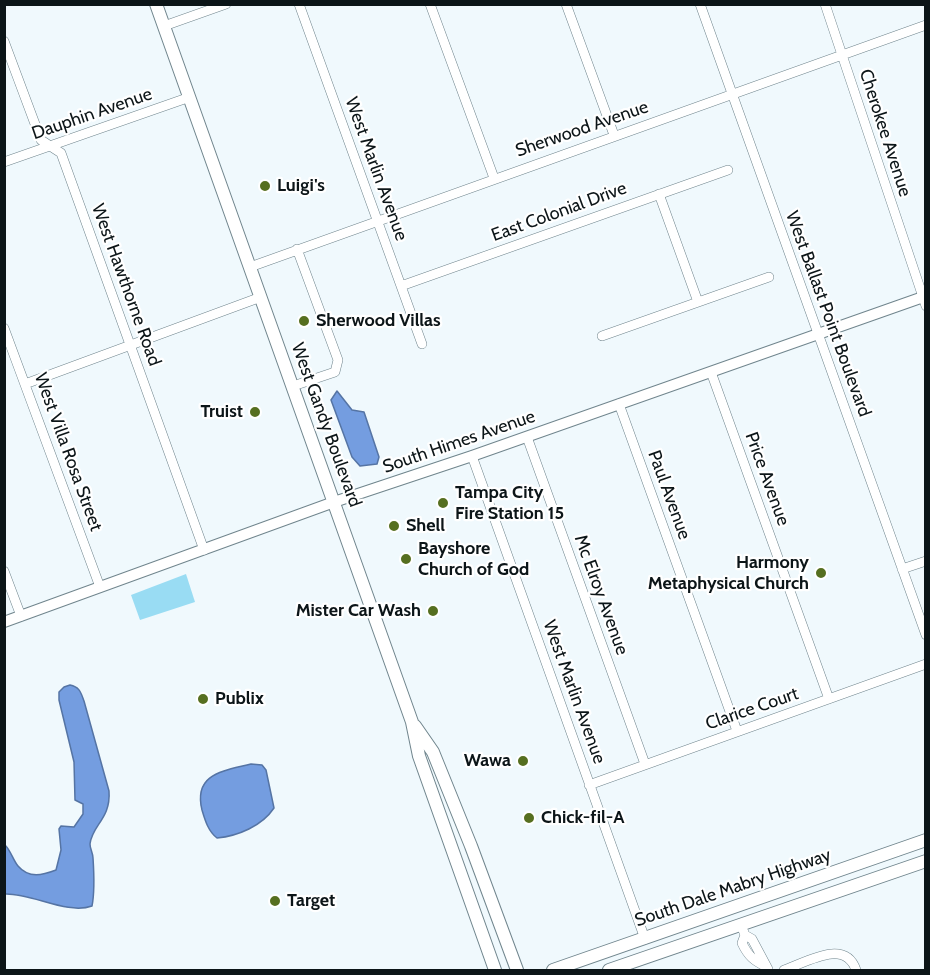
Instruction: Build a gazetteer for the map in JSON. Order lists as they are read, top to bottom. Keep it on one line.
{"streets":{"main road":["West Gandy Boulevard","South Dale Mabry Highway"],"street":["Dauphin Avenue","Sherwood Avenue","Cherokee Avenue","West Marlin Avenue","East Colonial Drive","West Hawthorne Road","West Ballast Point Boulevard","South Himes Avenue","West Villa Rosa Street","Price Avenue","Paul Avenue","Mc Elroy Avenue","Clarice Court"]},"crossings":[["Dauphin Avenue","West Hawthorne Road"],["Dauphin Avenue","West Gandy Boulevard"],["Sherwood Avenue","Cherokee Avenue"],["Sherwood Avenue","West Marlin Avenue"],["Sherwood Avenue","West Ballast Point Boulevard"],["Sherwood Avenue","West Gandy Boulevard"],["Cherokee Avenue","South Himes Avenue"],["West Marlin Avenue","East Colonial Drive"],["West Marlin Avenue","South Himes Avenue"],["West Marlin Avenue","Clarice Court"],["West Marlin Avenue","South Dale Mabry Highway"],["West Hawthorne Road","South Himes Avenue"],["West Ballast Point Boulevard","South Himes Avenue"],["West Gandy Boulevard","South Himes Avenue"],["South Himes Avenue","West Villa Rosa Street"],["South Himes Avenue","Price Avenue"],["South Himes Avenue","Paul Avenue"],["South Himes Avenue","Mc Elroy Avenue"],["Price Avenue","Clarice Court"],["Paul Avenue","Clarice Court"],["Mc Elroy Avenue","Clarice Court"]],"places":["Luigi's","Sherwood Villas","Truist","Tampa City Fire Station 15","Shell","Bayshore Church of God","Harmony Metaphysical Church","Mister Car Wash","Publix","Wawa","Chick-fil-A","Target"]}
